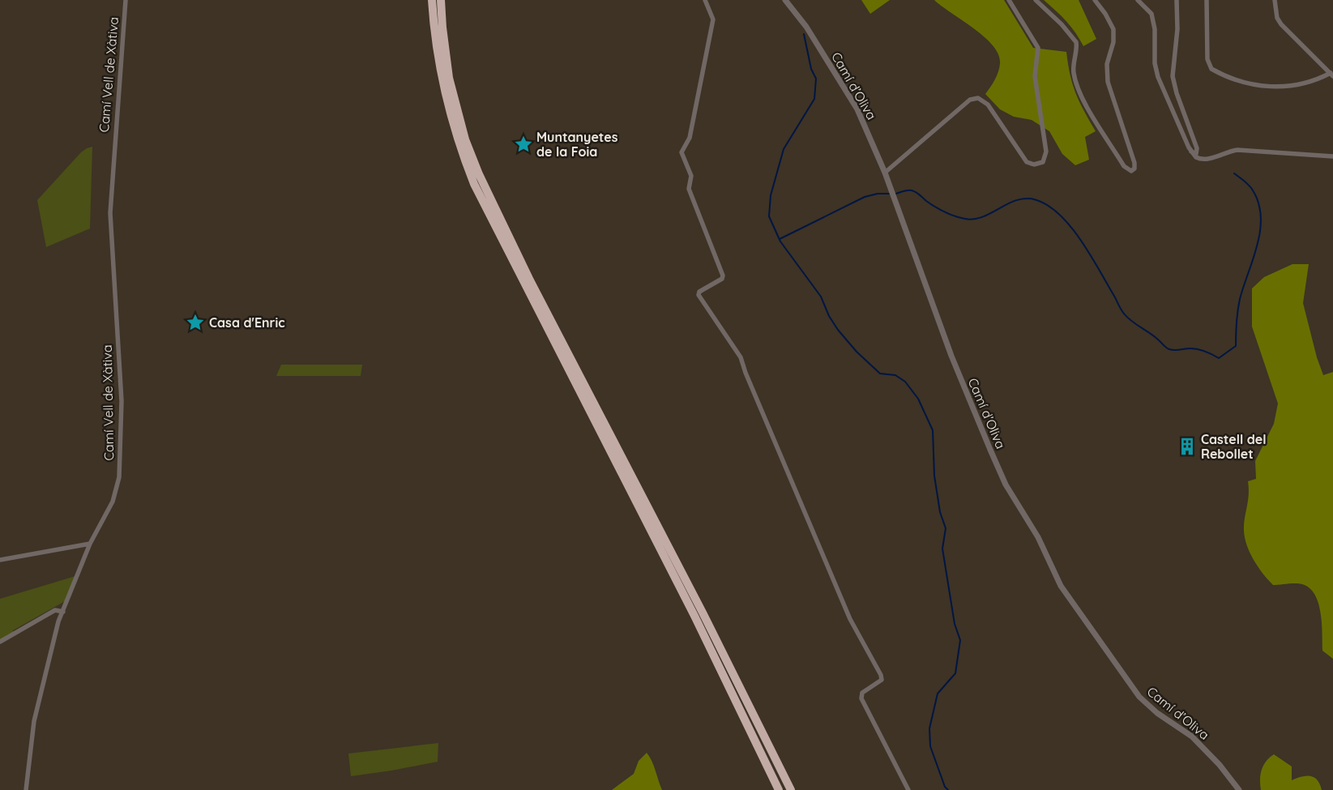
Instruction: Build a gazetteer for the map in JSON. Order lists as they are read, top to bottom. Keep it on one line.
{"streets":{"street":["Camí Vell de Xàtiva","Camí d’Oliva"]},"places":{"place":["Muntanyetes de la Foia","Casa d'Enric"],"building":["Castell del Rebollet"]}}
